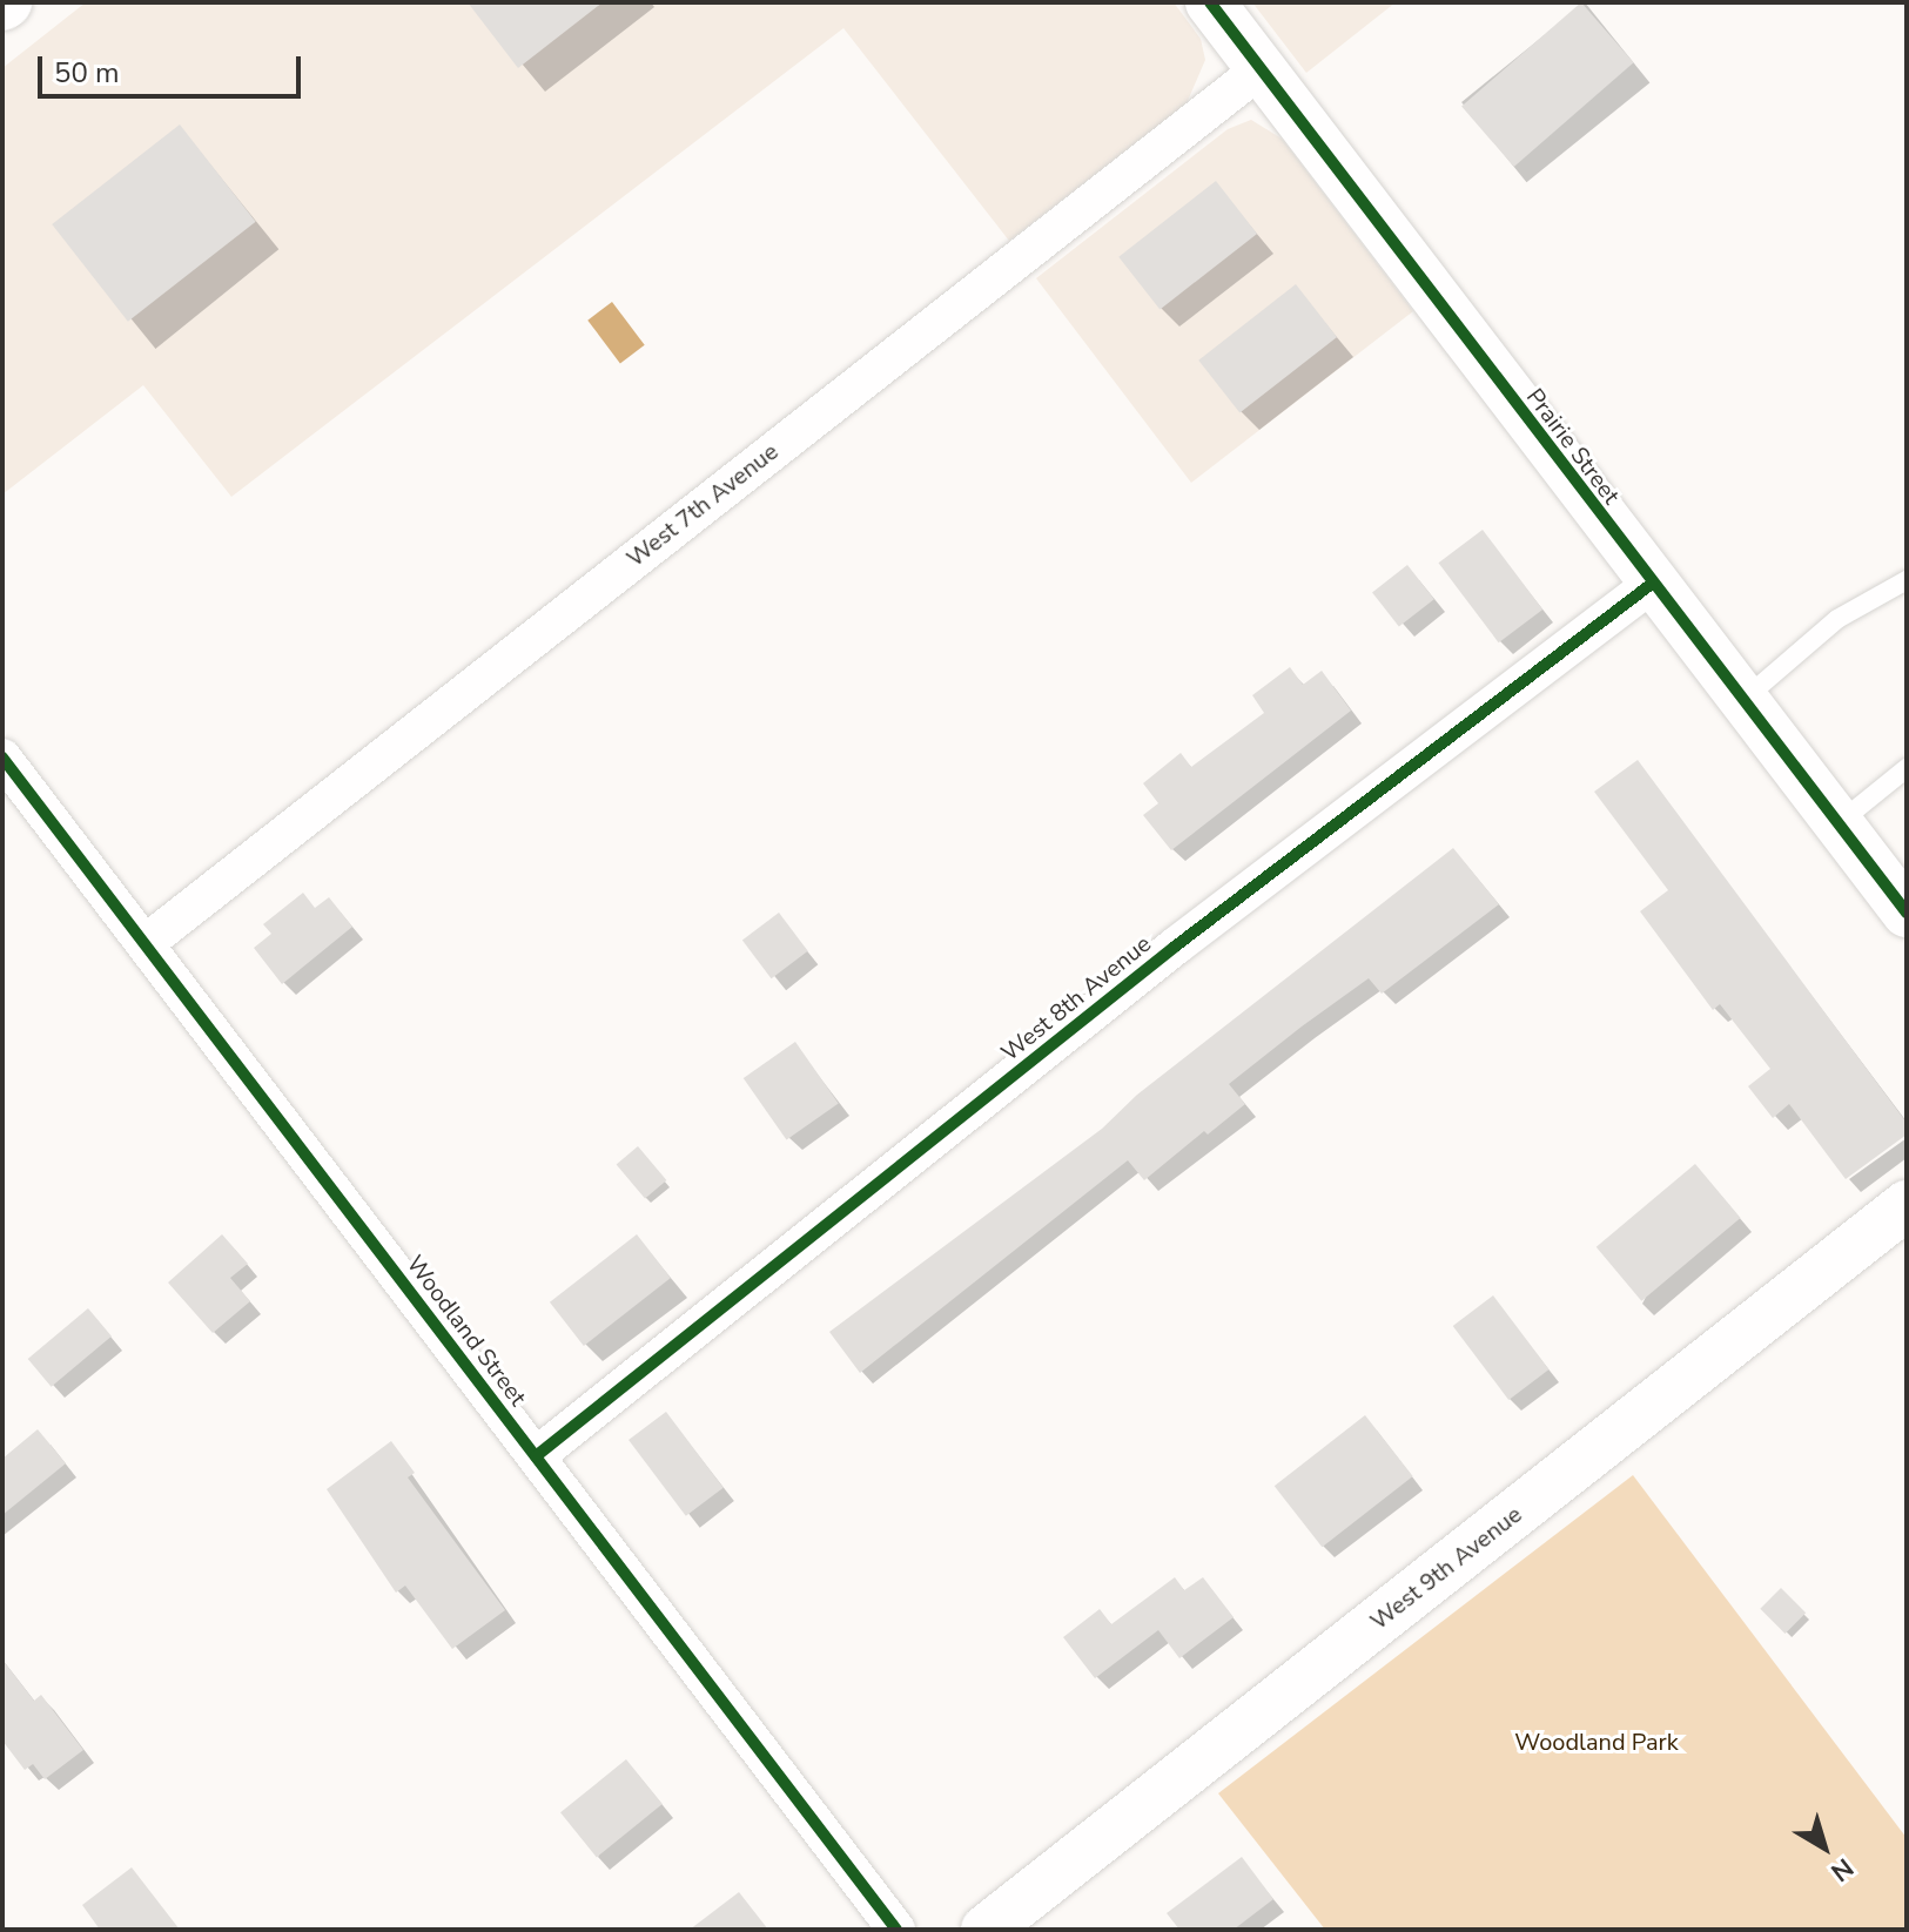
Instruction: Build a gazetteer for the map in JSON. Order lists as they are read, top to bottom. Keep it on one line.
{"streets":{"street":["Prairie Street","West 7th Avenue","West 8th Avenue","Woodland Street","West 9th Avenue"]},"crossings":[["Prairie Street","West 7th Avenue"],["Prairie Street","West 8th Avenue"],["West 7th Avenue","Woodland Street"],["West 8th Avenue","Woodland Street"]],"parks":["Woodland Park"],"scale_bar":"50 m","north":"bottom right"}
